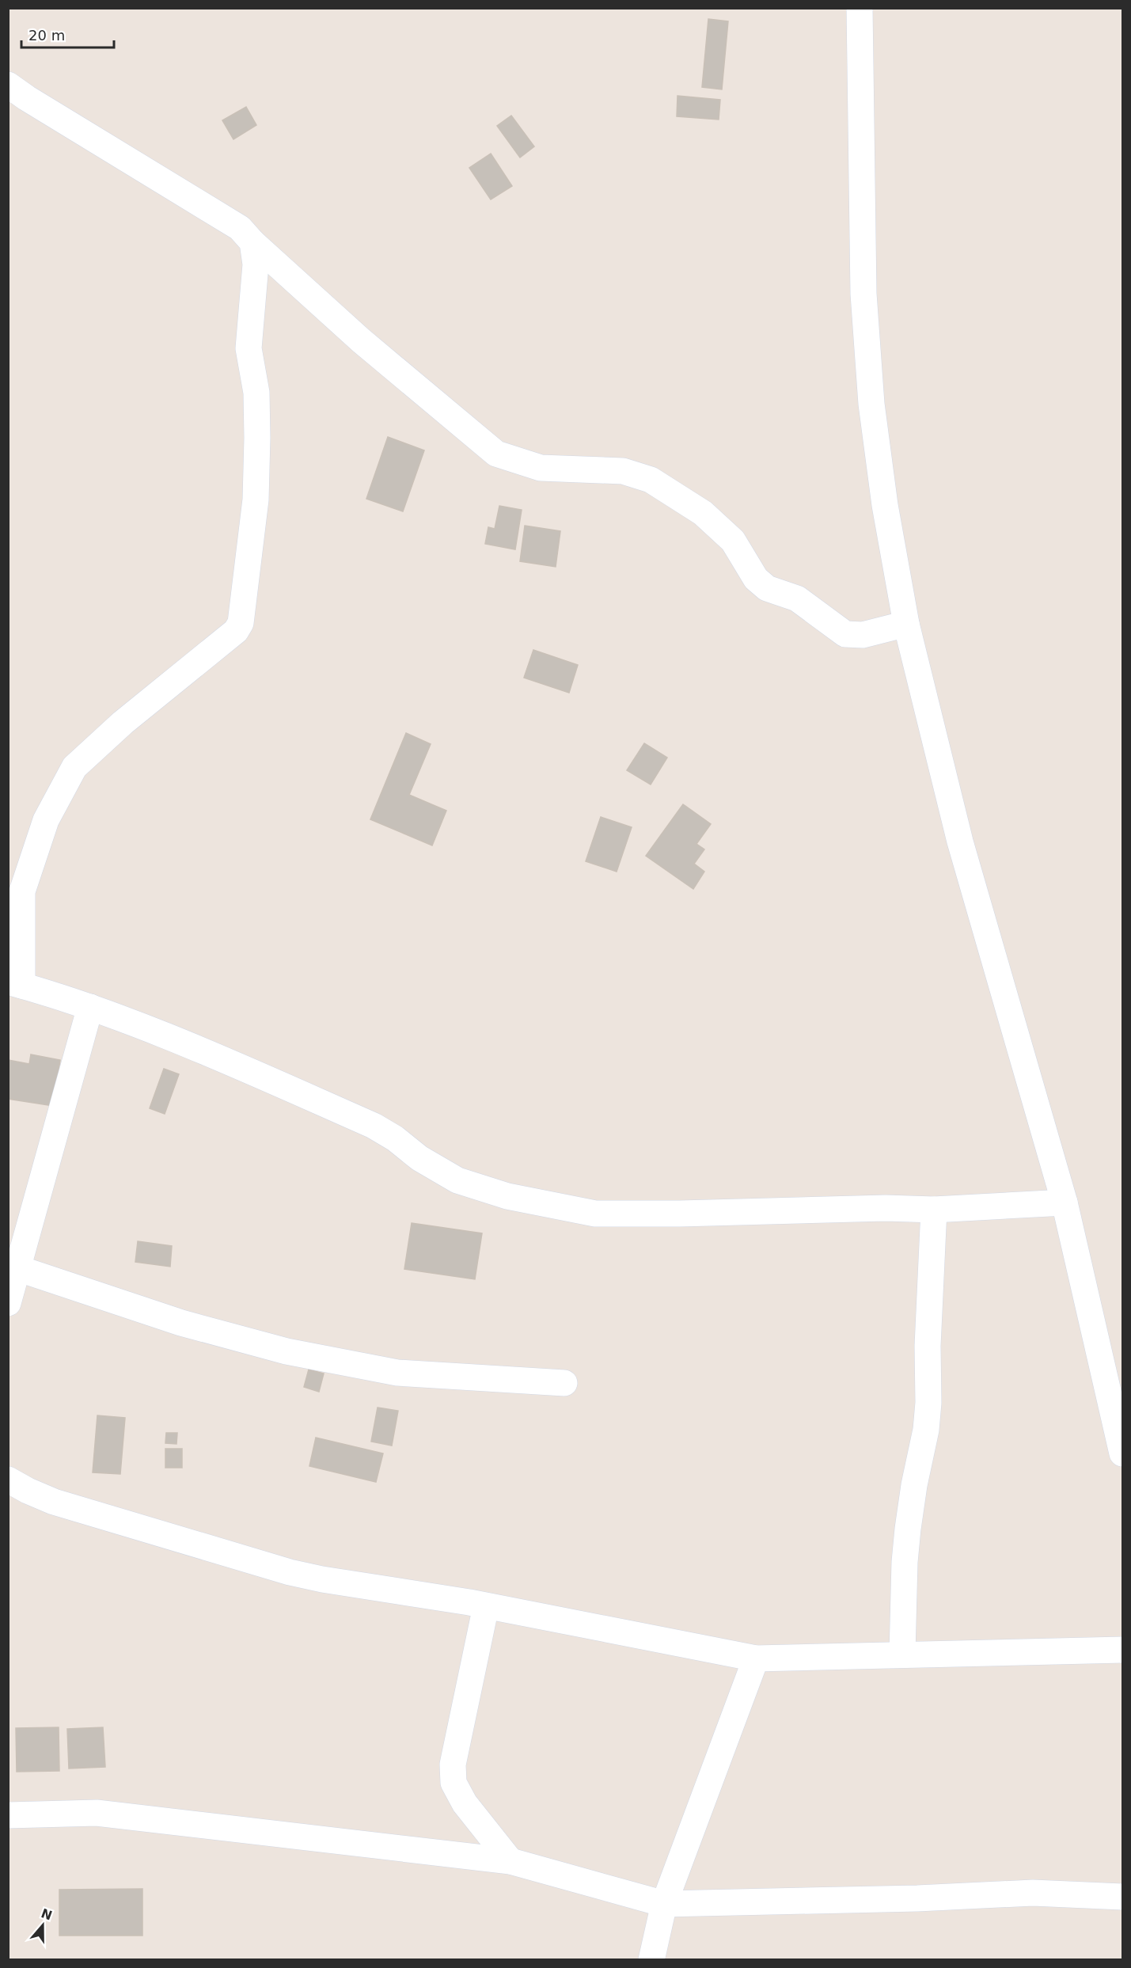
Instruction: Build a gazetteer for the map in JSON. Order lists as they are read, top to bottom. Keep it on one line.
{"scale_bar":"20 m","north":"top"}
